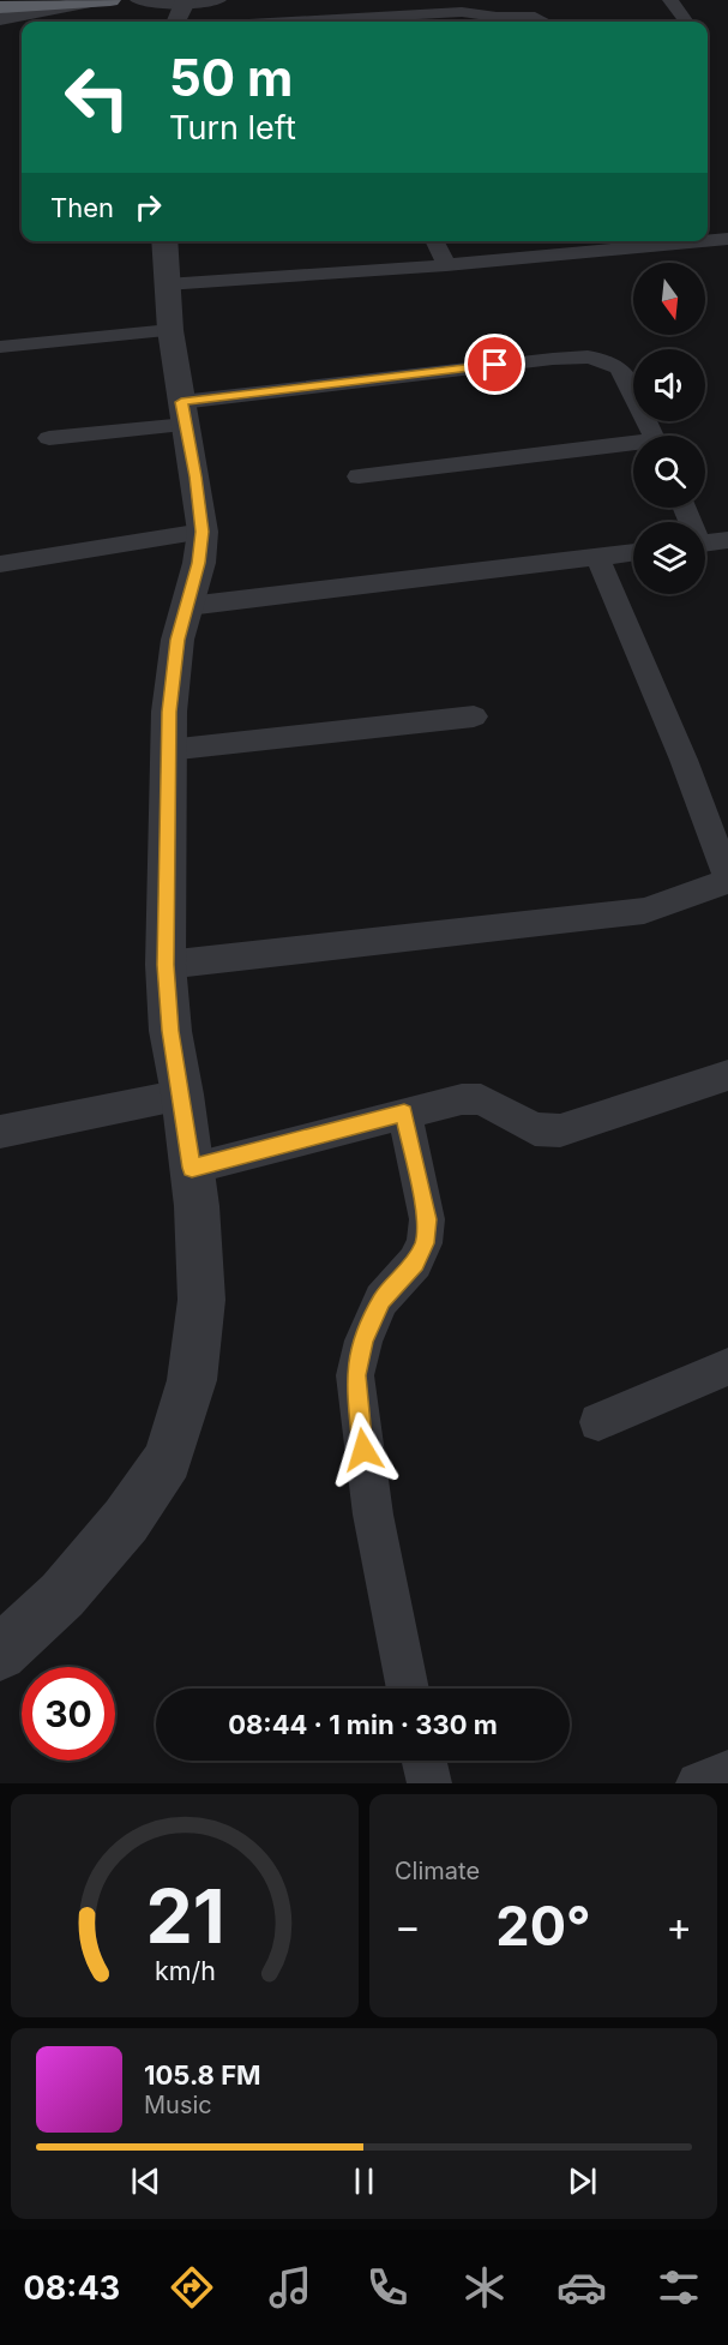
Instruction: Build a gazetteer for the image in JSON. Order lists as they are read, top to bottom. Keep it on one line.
{"north":"bottom","page":{"turn":["50 m","Turn left"],"then":"Then","limit":"30","trip":"08:44 · 1 min · 330 m","tile":"Climate","heat":["−","20°","+"],"song":["105.8 FM","Music"],"tabs":"08:43","gauge":["21","km/h"]}}
